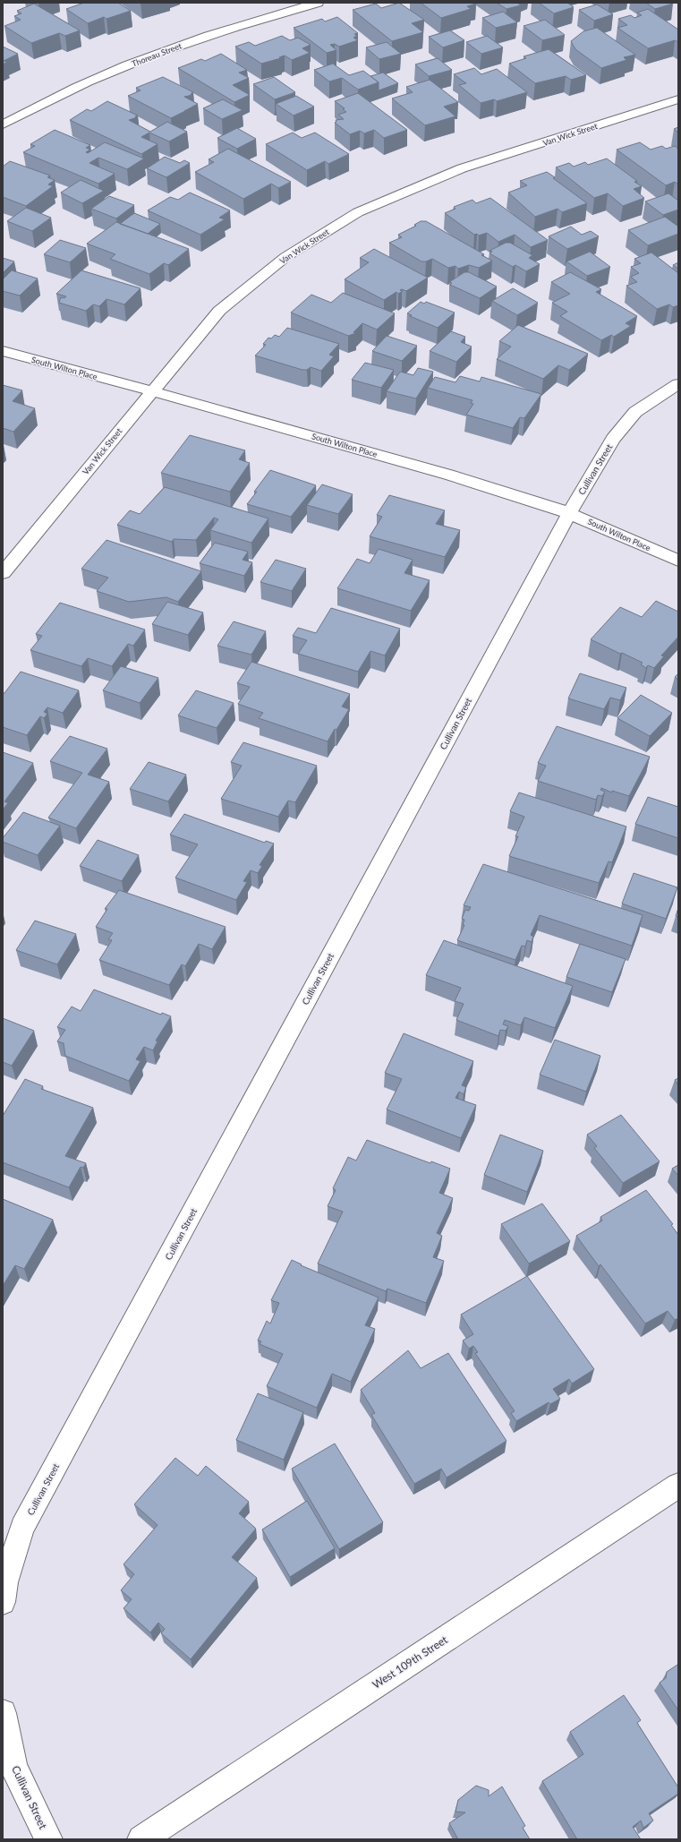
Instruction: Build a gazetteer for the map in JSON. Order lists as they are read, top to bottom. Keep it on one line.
{"streets":{"street":["Thoreau Street","Van Wick Street","South Wilton Place","Cullivan Street","West 109th Street"]},"crossings":[["Van Wick Street","South Wilton Place"],["South Wilton Place","Cullivan Street"]]}
